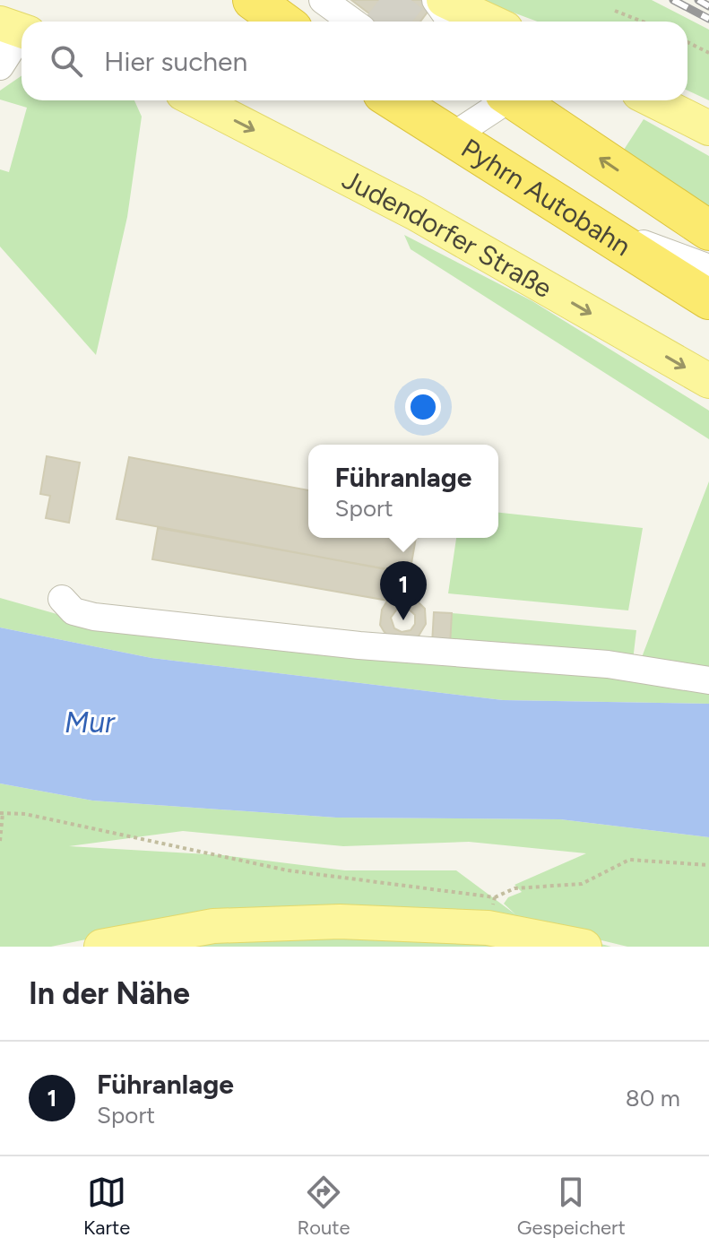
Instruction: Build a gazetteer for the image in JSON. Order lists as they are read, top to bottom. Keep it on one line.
{"streets":{"highway":["Pyhrn Autobahn"],"main road":["Judendorfer Straße"]},"one_way":["Judendorfer Straße"],"water":["Mur"],"page":{"search":"Hier suchen","popup":["Führanlage","Sport"],"pins":"1","heading":"In der Nähe","list":[{"mark":"1","name":"Führanlage","note":"Sport","value":"80 m"}],"nav":["Karte","Route","Gespeichert"]}}
